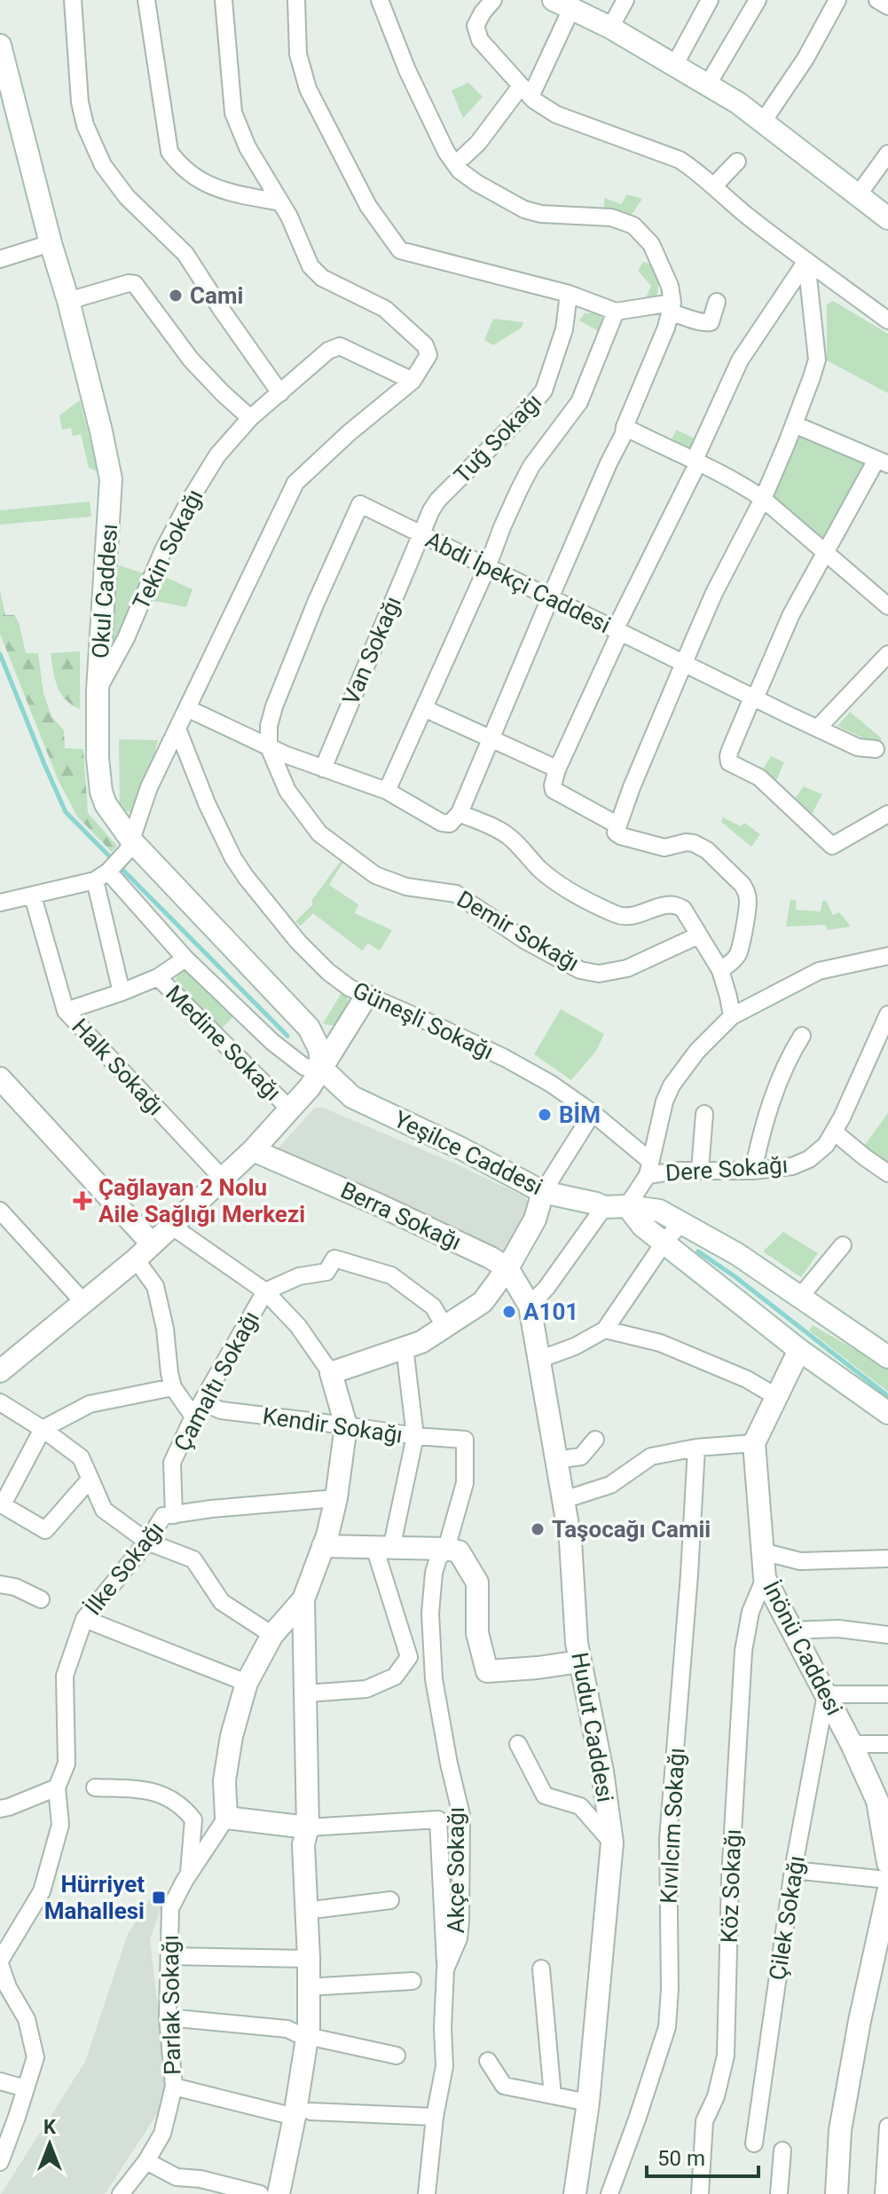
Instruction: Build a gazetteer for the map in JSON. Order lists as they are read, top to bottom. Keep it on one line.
{"streets":{"street":["Tuğ Sokağı","Tekin Sokağı","Abdi İpekçi Caddesi","Okul Caddesı","Van Sokağı","Demir Sokağı","Güneşli Sokağı","Medine Sokağı","Halk Sokağı","Yeşilce Caddesi","Dere Sokağı","Berra Sokağı","Çamaltı Sokağı","Kendir Sokağı","İlke Sokağı","İnönü Caddesi","Hudut Caddesi","Kıvılcım Sokağı","Akçe Sokağı","Köz Sokağı","Çilek Sokağı","Parlak Sokağı"]},"crossings":[["Tuğ Sokağı","Abdi İpekçi Caddesi"],["Tuğ Sokağı","Van Sokağı"],["Tekin Sokağı","Okul Caddesı"],["Abdi İpekçi Caddesi","Van Sokağı"],["Abdi İpekçi Caddesi","Demir Sokağı"],["Okul Caddesı","Yeşilce Caddesi"],["Güneşli Sokağı","Dere Sokağı"],["Berra Sokağı","Hudut Caddesi"],["Çamaltı Sokağı","Kendir Sokağı"],["Çamaltı Sokağı","İlke Sokağı"],["Kendir Sokağı","Akçe Sokağı"],["İnönü Caddesi","Köz Sokağı"],["İnönü Caddesi","Çilek Sokağı"]],"places":{"other":["Cami","BİM","A101","Taşocağı Camii"],"health":["Çağlayan 2 Nolu Aile Sağlığı Merkezi"],"transit":["Hürriyet Mahallesi"]},"scale_bar":"50 m","north":"top"}
